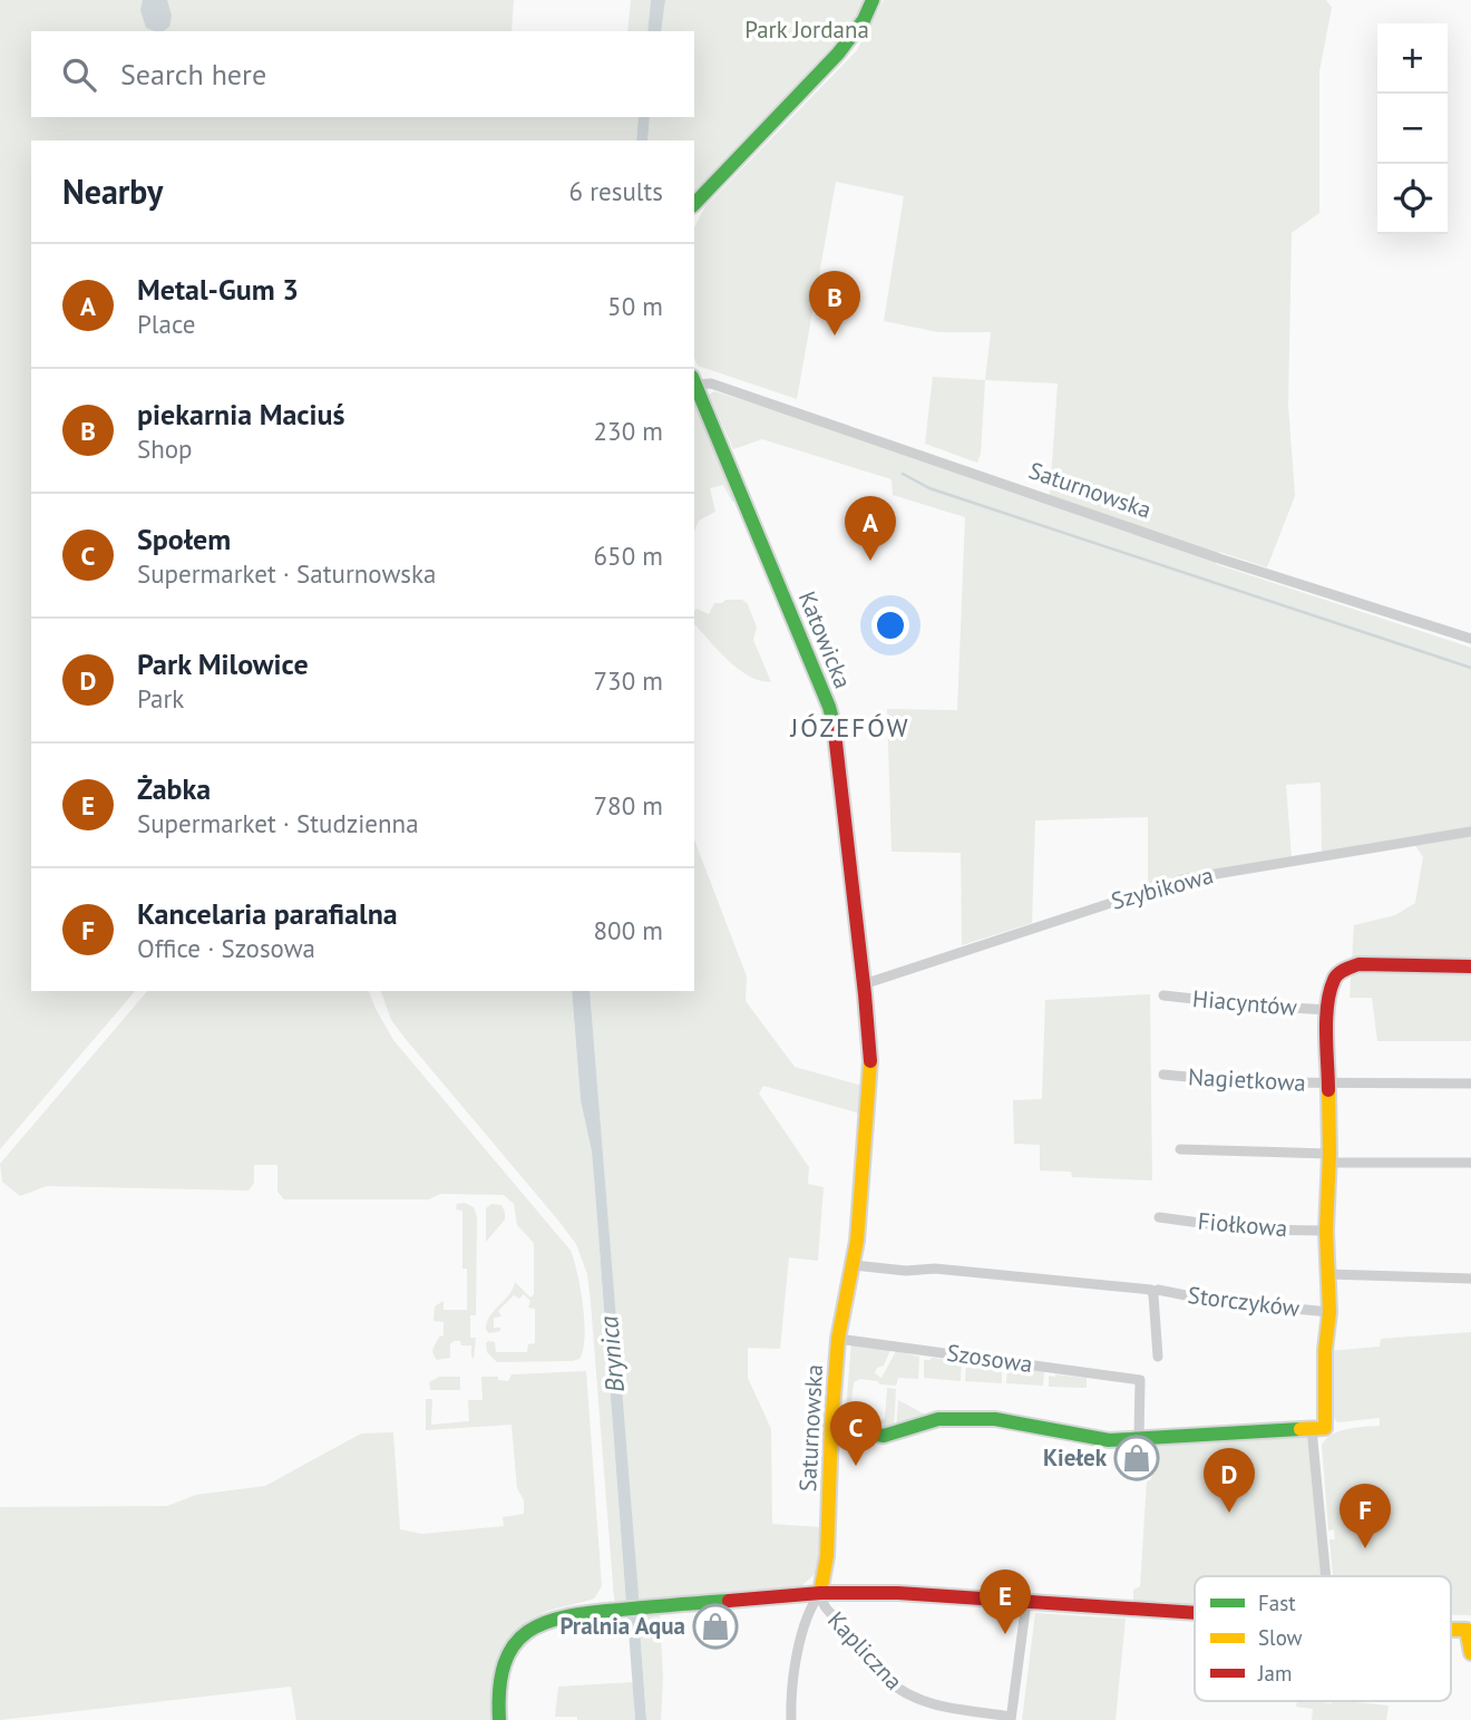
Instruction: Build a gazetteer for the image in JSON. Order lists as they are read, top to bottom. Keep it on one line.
{"streets":{"street":["Saturnowska","Katowicka","Szybikowa","Hiacyntów","Nagietkowa","Fiołkowa","Storczyków","Szosowa","Kapliczna"]},"crossings":[["Saturnowska","Katowicka"],["Saturnowska","Szybikowa"],["Saturnowska","Szosowa"],["Saturnowska","Kapliczna"],["Katowicka","Szybikowa"]],"districts":["JÓZEFÓW"],"water":["Brynica"],"parks":["Park Jordana"],"places":{"shop":["Kiełek","Pralnia Aqua"]},"legend":["Fast","Slow","Jam"],"page":{"map_buttons":["+","−"],"search":"Search here","heading":["Nearby","6 results"],"list":[{"mark":"A","name":"Metal-Gum 3","note":"Place","value":"50 m"},{"mark":"B","name":"piekarnia Maciuś","note":"Shop","value":"230 m"},{"mark":"C","name":"Społem","note":"Supermarket · Saturnowska","value":"650 m"},{"mark":"D","name":"Park Milowice","note":"Park","value":"730 m"},{"mark":"E","name":"Żabka","note":"Supermarket · Studzienna","value":"780 m"},{"mark":"F","name":"Kancelaria parafialna","note":"Office · Szosowa","value":"800 m"}],"pins":["B","A","C","D","F","E"]}}
